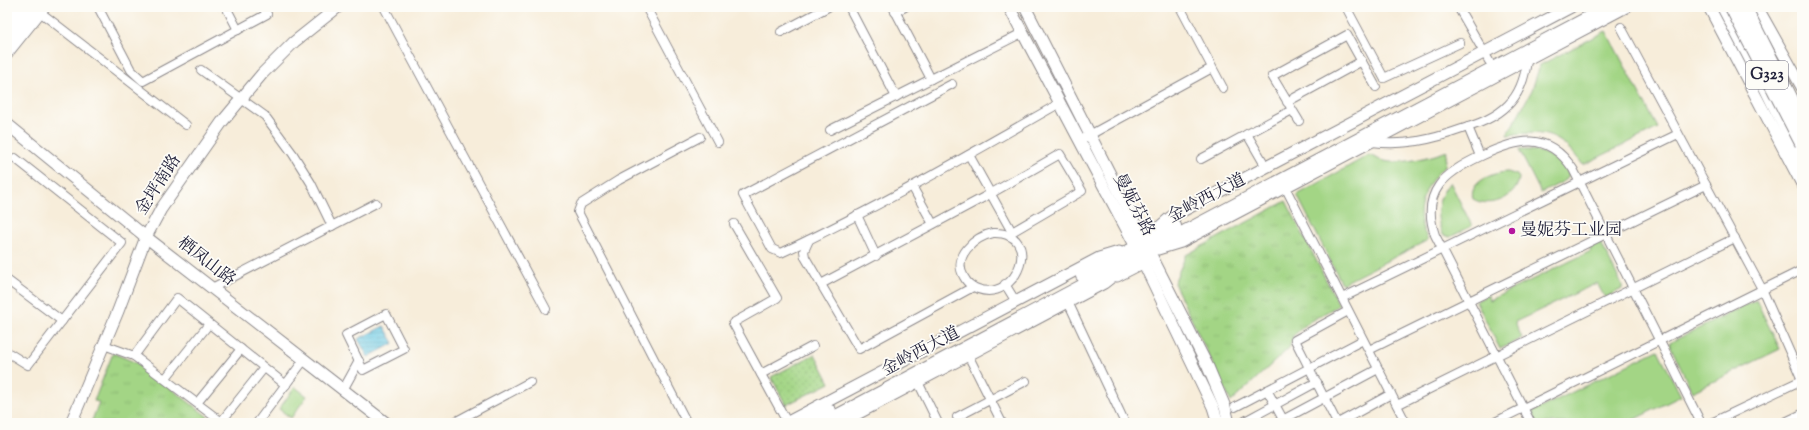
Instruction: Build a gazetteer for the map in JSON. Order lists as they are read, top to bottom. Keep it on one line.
{"streets":{"highway":["G323"],"main road":["金岭西大道"],"street":["金坪南路","曼妮芬路","栖凤山路"]},"crossings":[["金坪南路","栖凤山路"],["金岭西大道","曼妮芬路"]],"places":["曼妮芬工业园"]}
